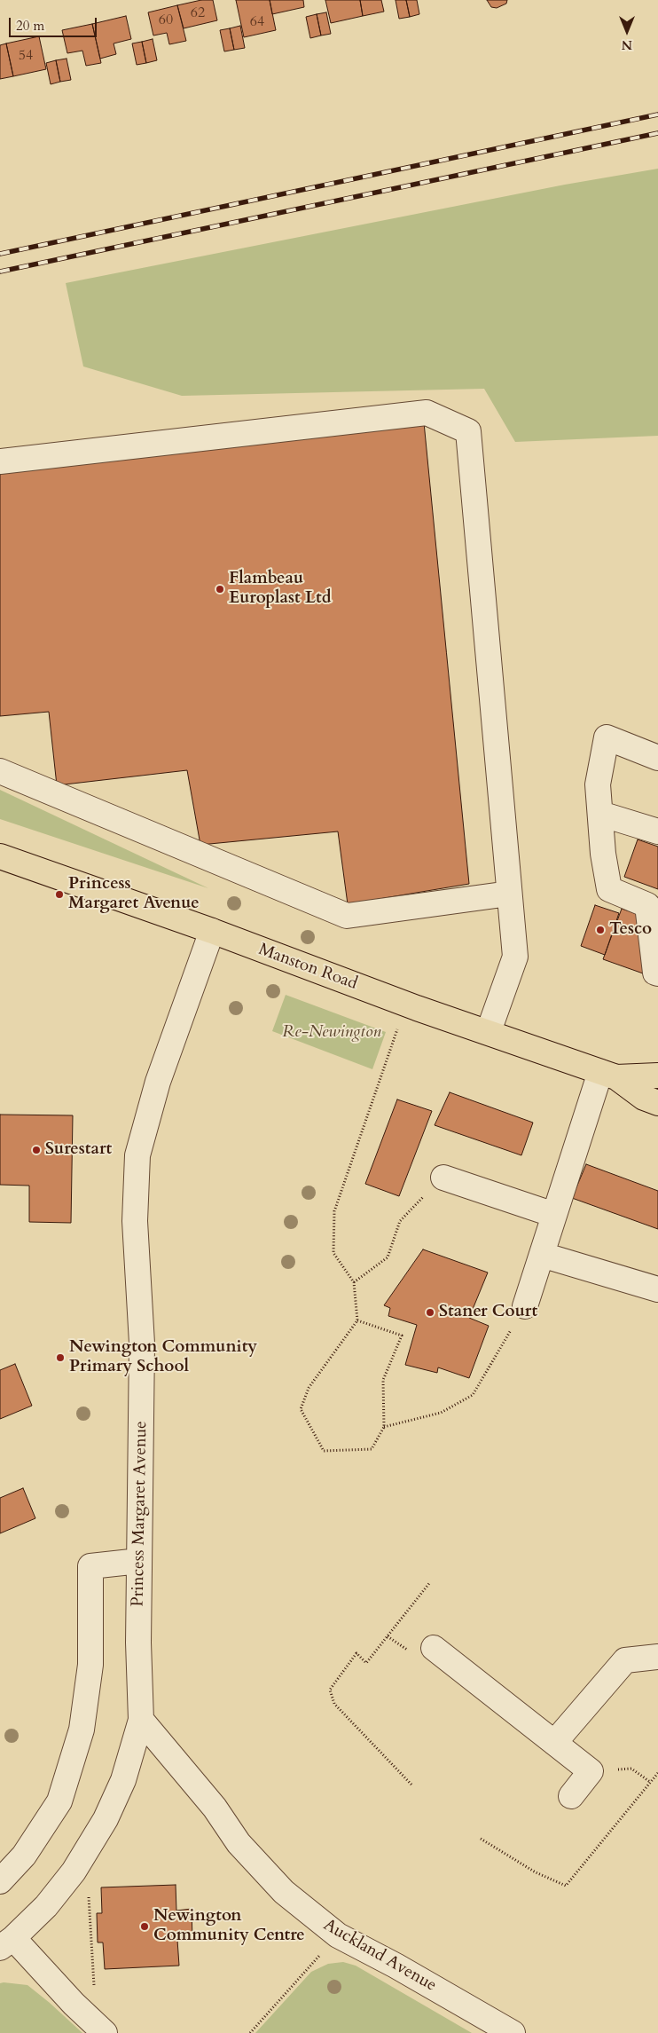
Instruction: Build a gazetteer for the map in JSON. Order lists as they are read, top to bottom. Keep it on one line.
{"streets":{"main road":["Manston Road"],"street":["Princess Margaret Avenue","Auckland Avenue"]},"crossings":[["Manston Road","Princess Margaret Avenue"],["Princess Margaret Avenue","Auckland Avenue"]],"parks":["Re-Newington"],"places":["Flambeau Europlast Ltd","Princess Margaret Avenue","Tesco","Surestart","Staner Court","Newington Community Primary School","Newington Community Centre"],"house_numbers":["62","60","64","54"],"scale_bar":"20 m","north":"bottom"}
